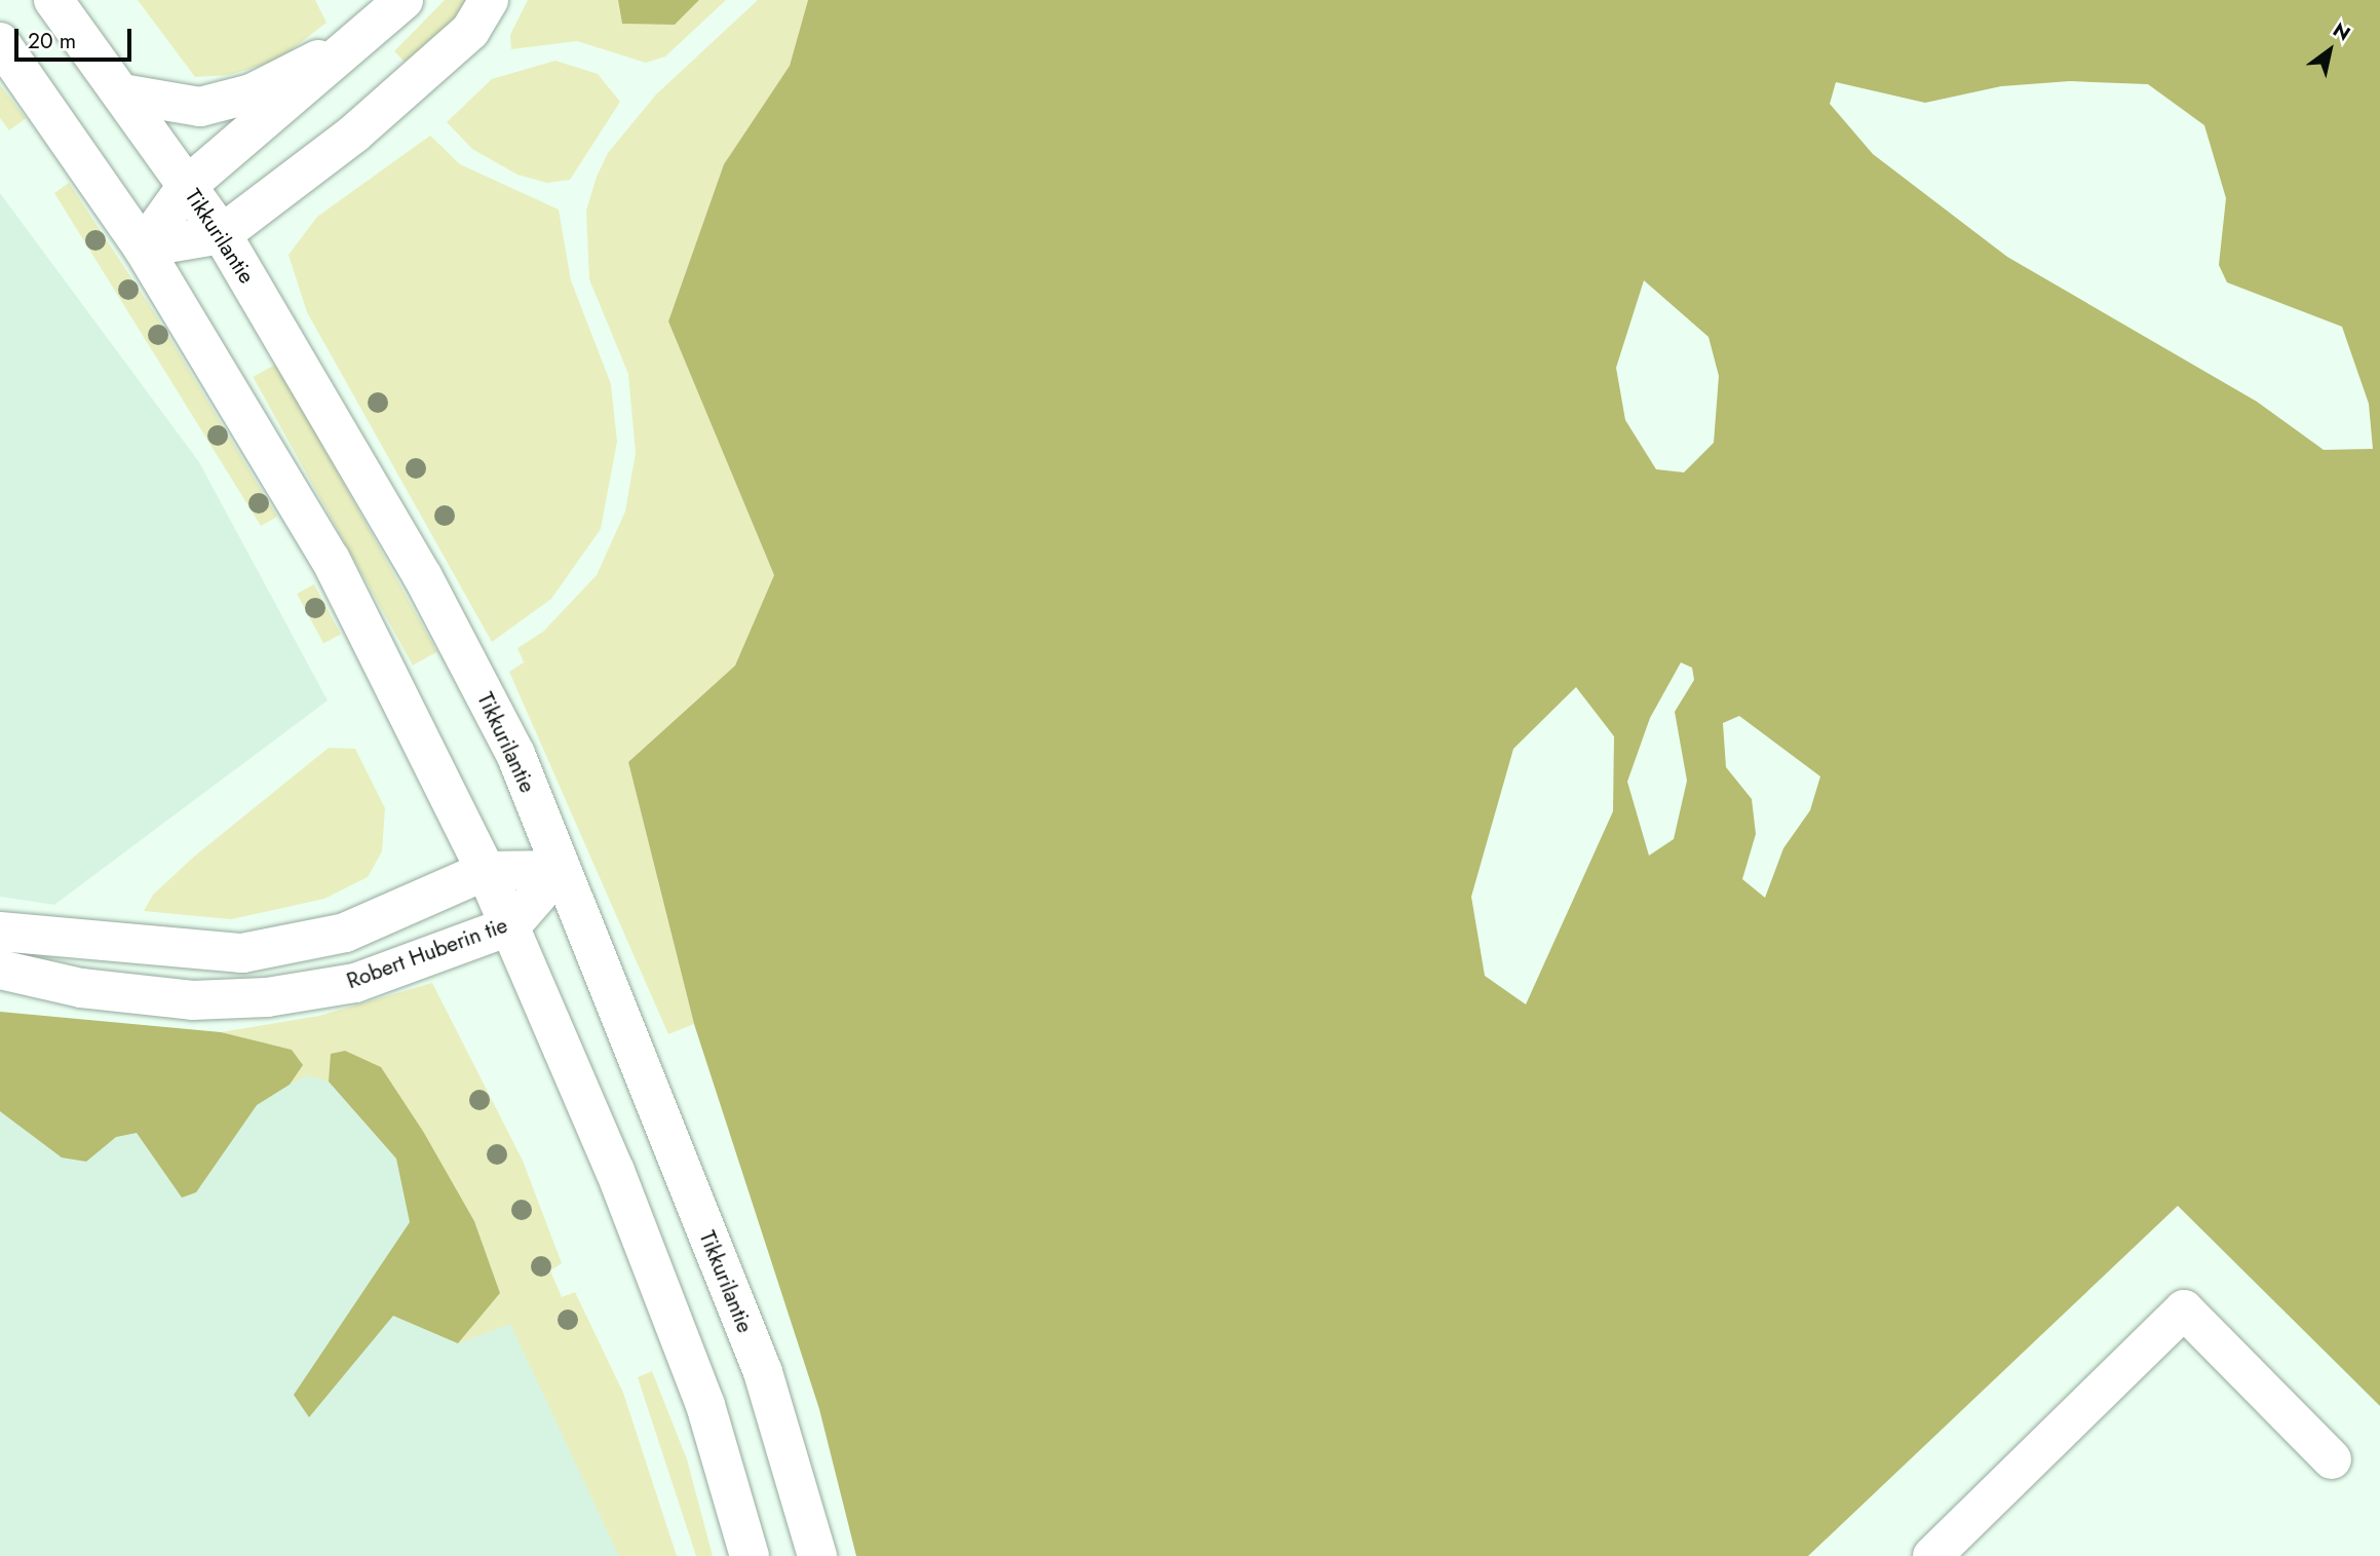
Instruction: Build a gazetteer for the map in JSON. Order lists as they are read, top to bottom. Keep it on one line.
{"streets":{"main road":["Tikkurilantie","Robert Huberin tie"]},"crossings":[["Tikkurilantie","Robert Huberin tie"]],"scale_bar":"20 m","north":"top right"}
